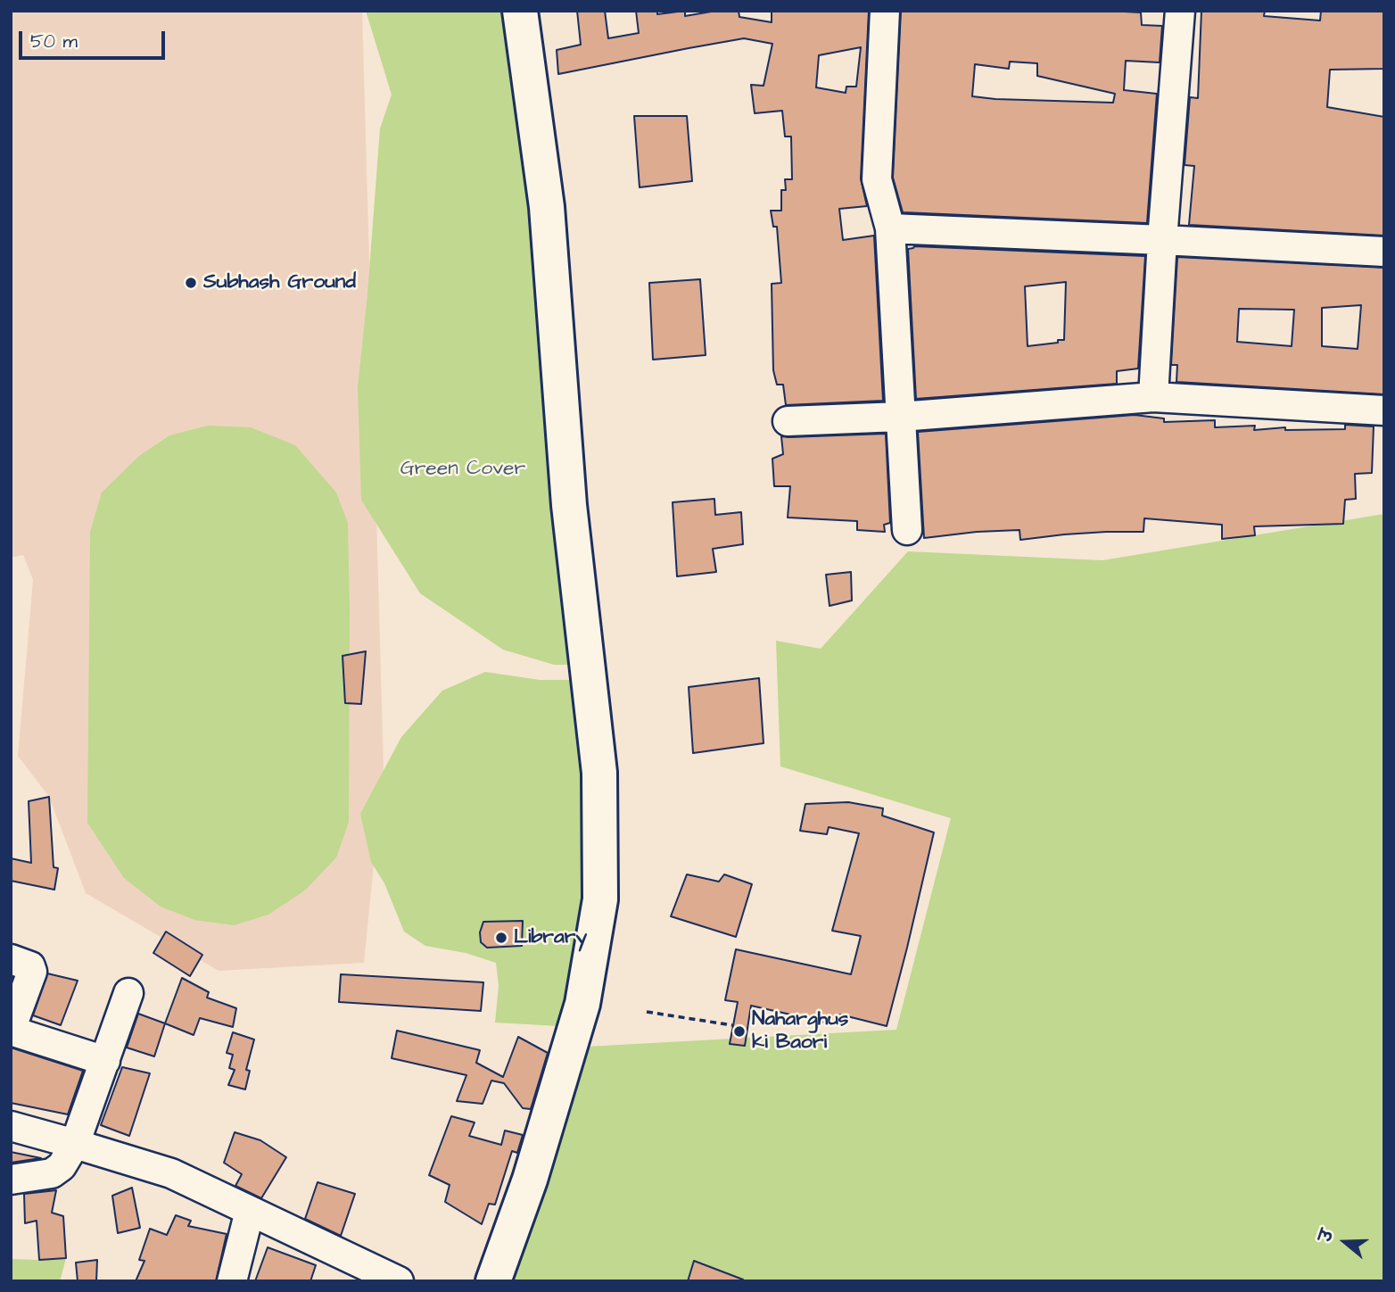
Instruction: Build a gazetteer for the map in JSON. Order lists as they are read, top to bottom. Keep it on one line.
{"parks":["Green Cover"],"places":["Subhash Ground","Library","Naharghus ki Baori"],"scale_bar":"50 m","north":"left"}
